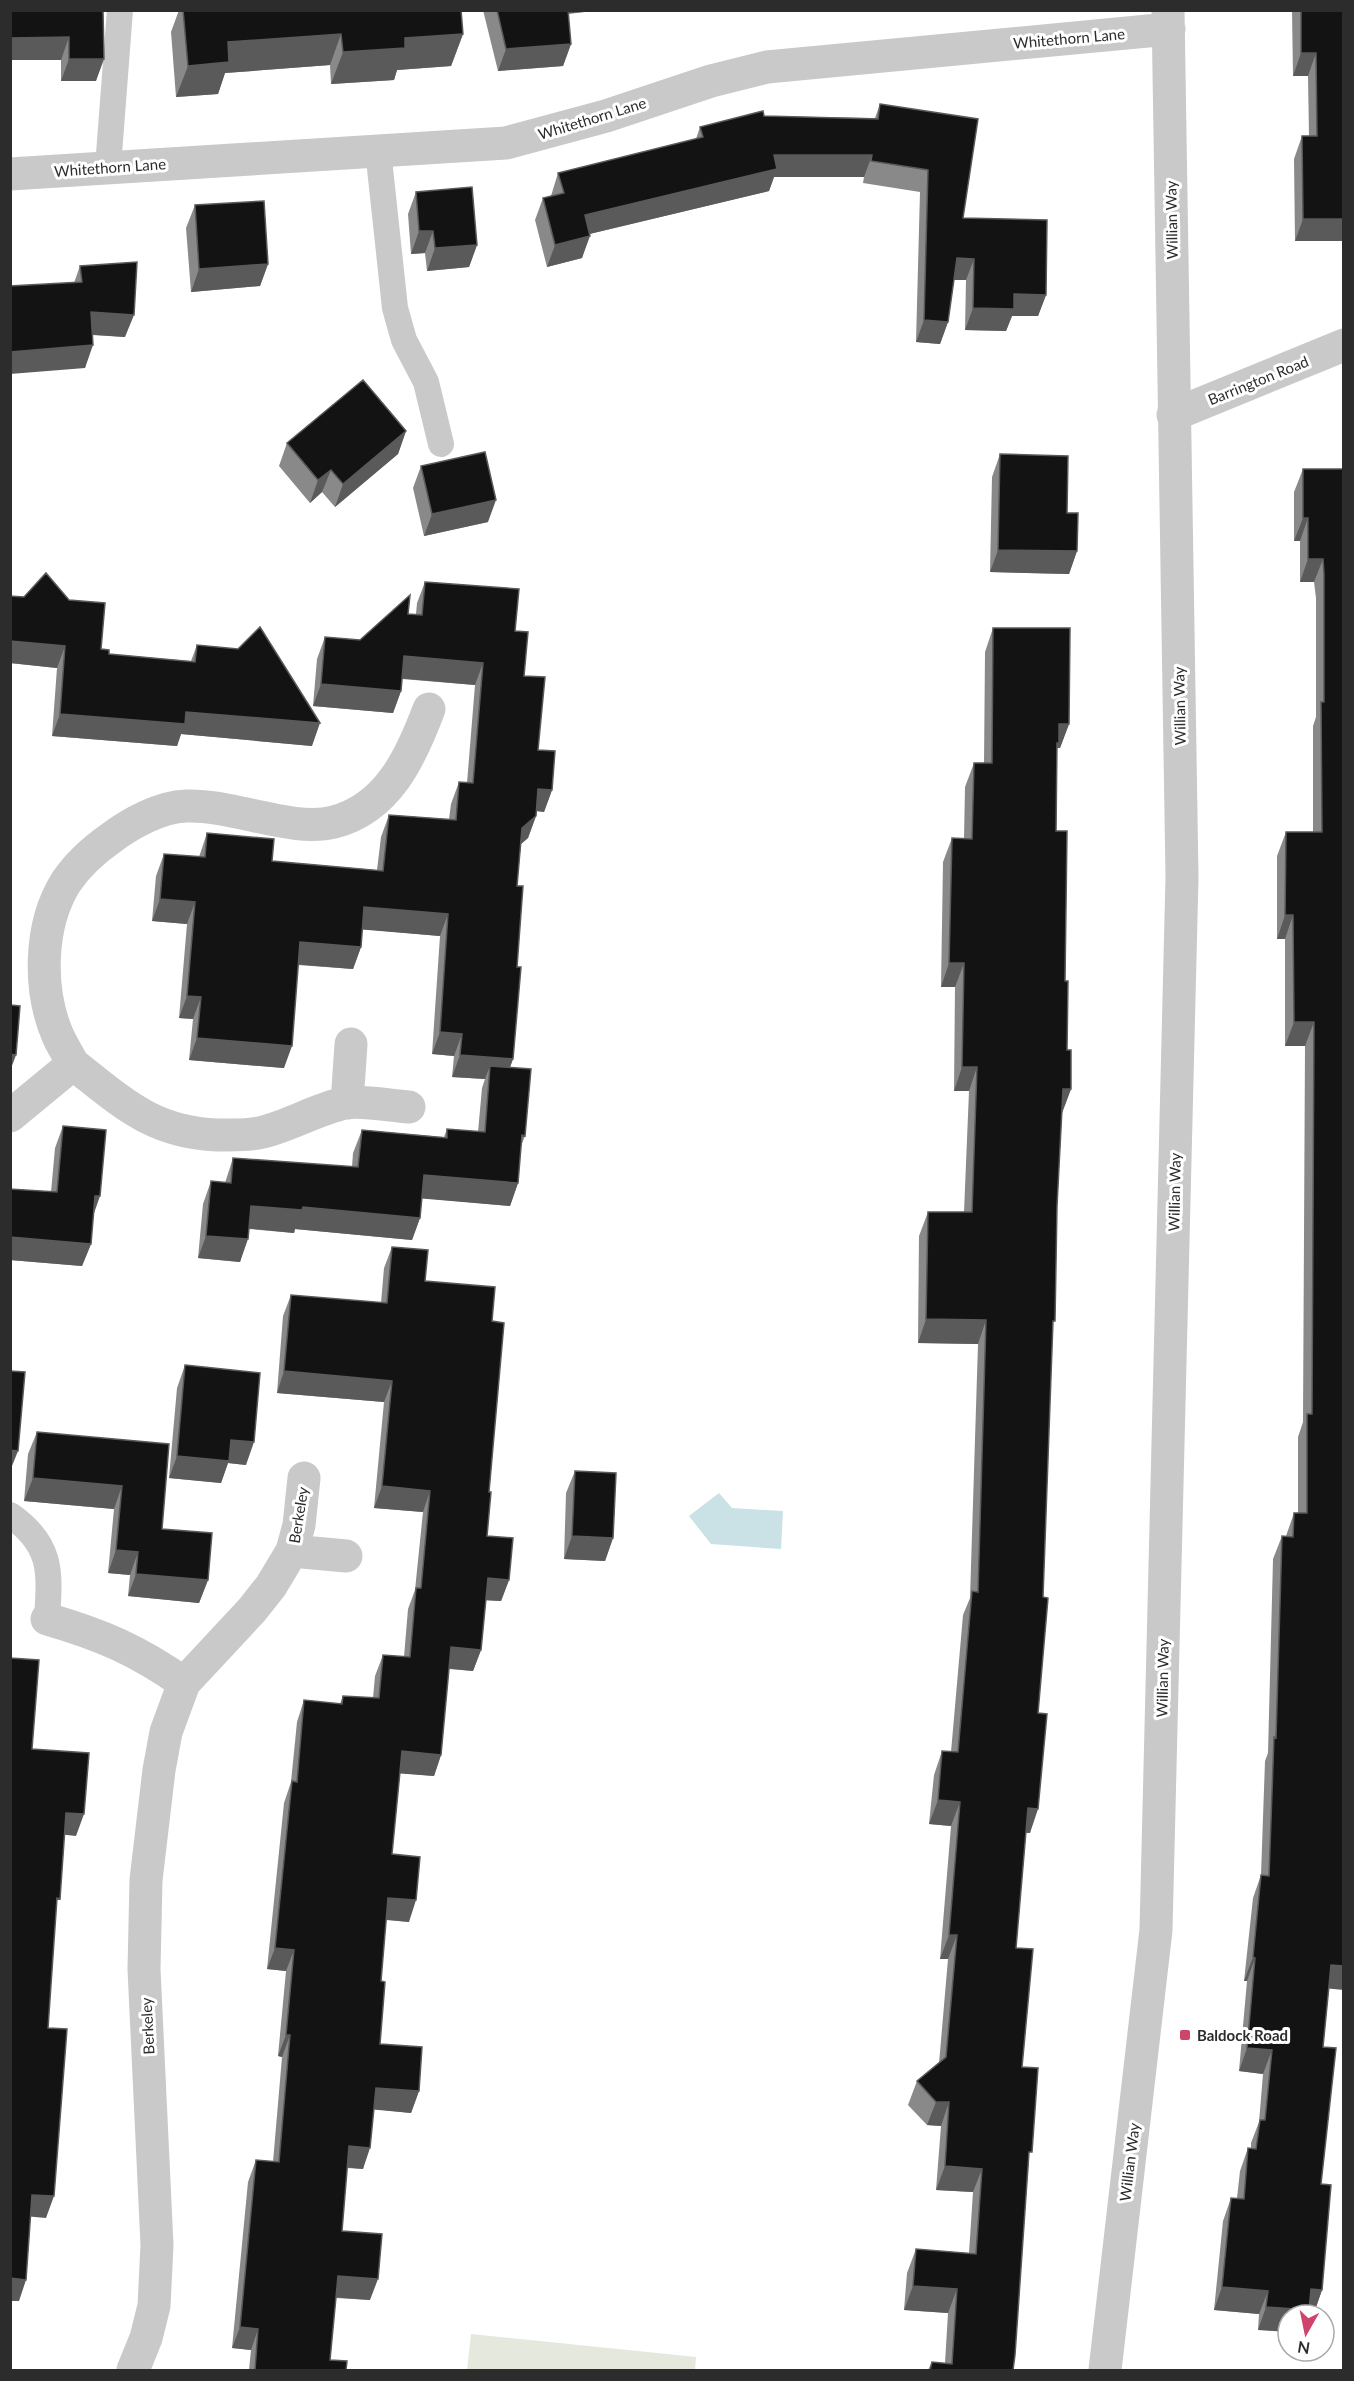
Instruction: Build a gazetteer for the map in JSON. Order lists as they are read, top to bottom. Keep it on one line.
{"streets":{"street":["Whitethorn Lane","Willian Way","Barrington Road","Berkeley"]},"crossings":[["Whitethorn Lane","Willian Way"],["Willian Way","Barrington Road"]],"places":{"transit":["Baldock Road"]},"north":"bottom"}
